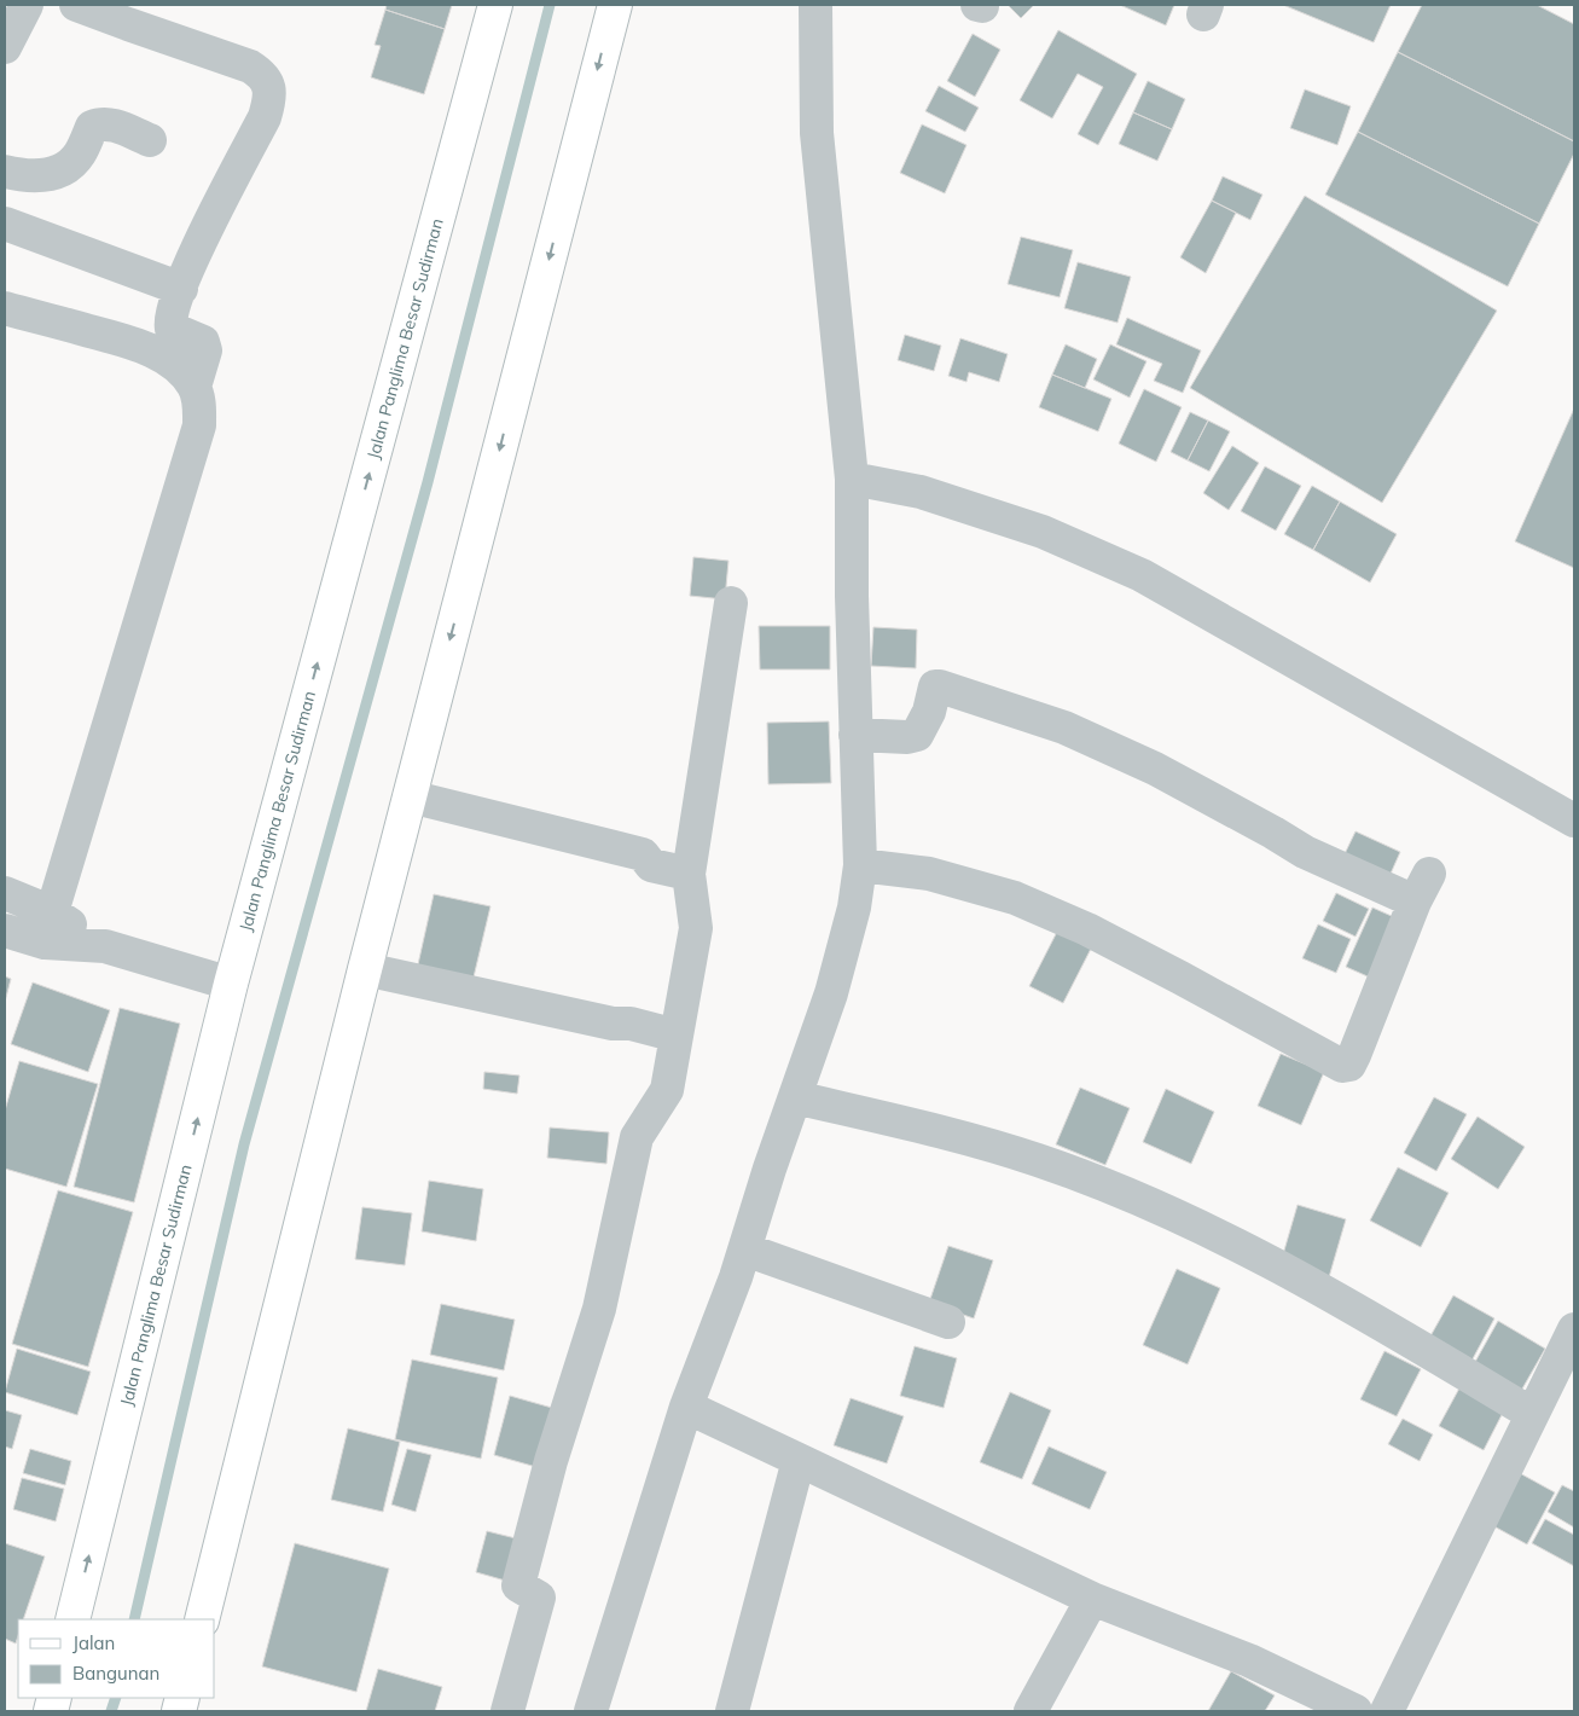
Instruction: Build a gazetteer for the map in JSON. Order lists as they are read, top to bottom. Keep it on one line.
{"streets":{"main road":["Jalan Panglima Besar Sudirman"]},"legend":["Jalan","Bangunan"]}
